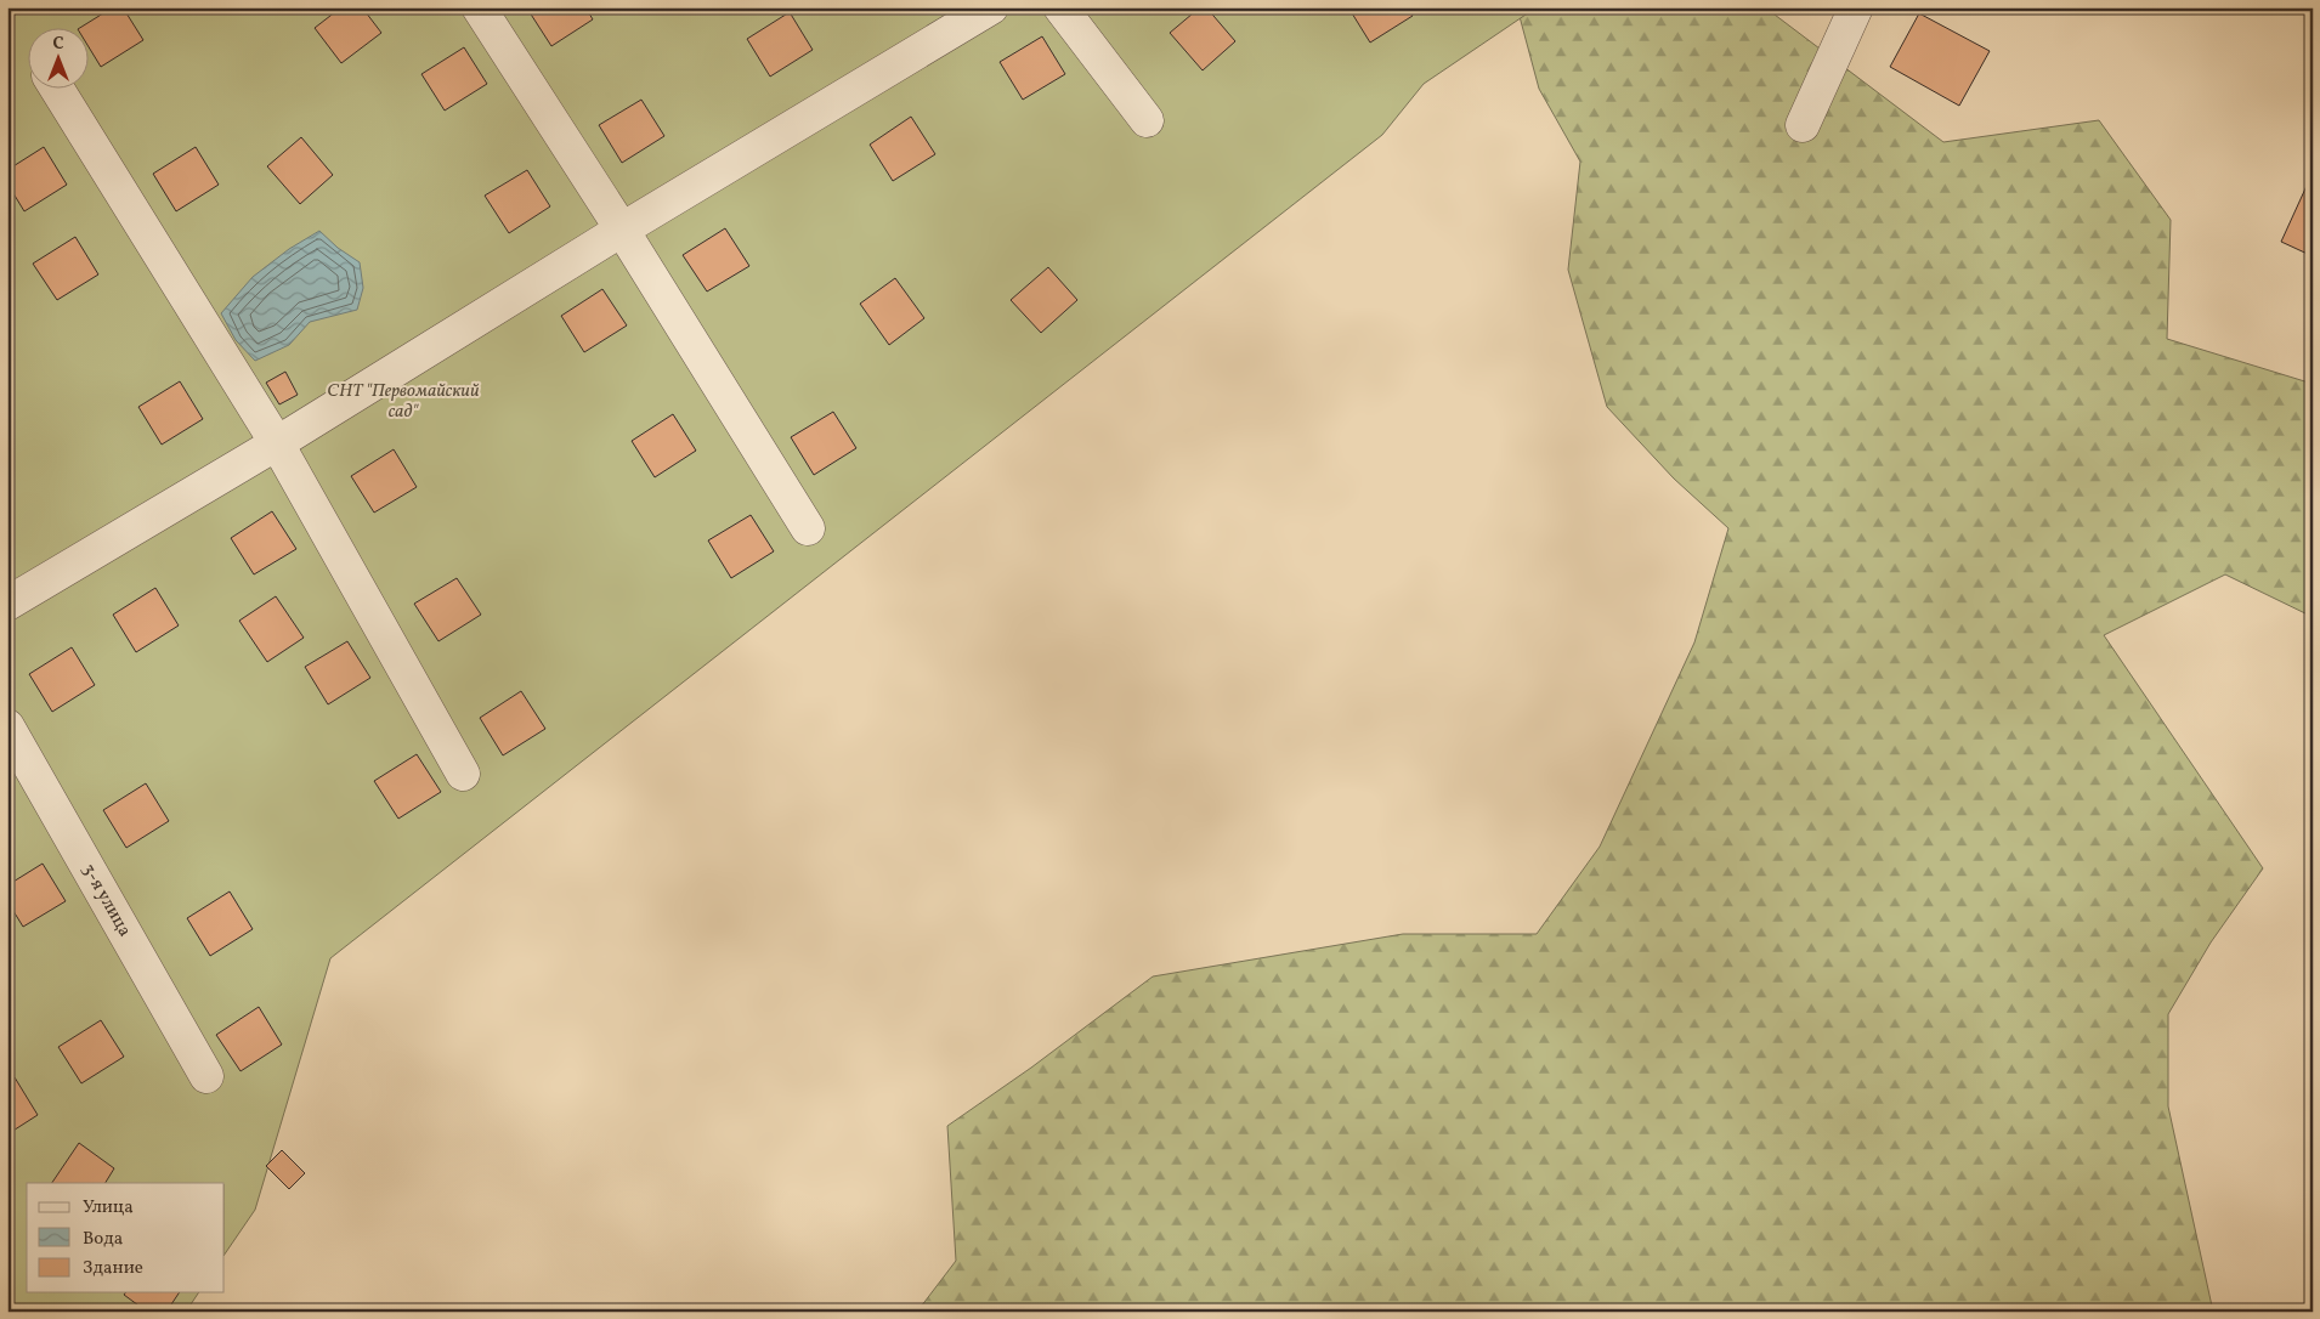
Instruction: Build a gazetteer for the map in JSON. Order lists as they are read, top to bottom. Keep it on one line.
{"streets":{"street":["3-я улица"]},"parks":["СНТ \"Первомайский сад\""],"legend":["Улица","Вода","Здание"],"north":"top"}
